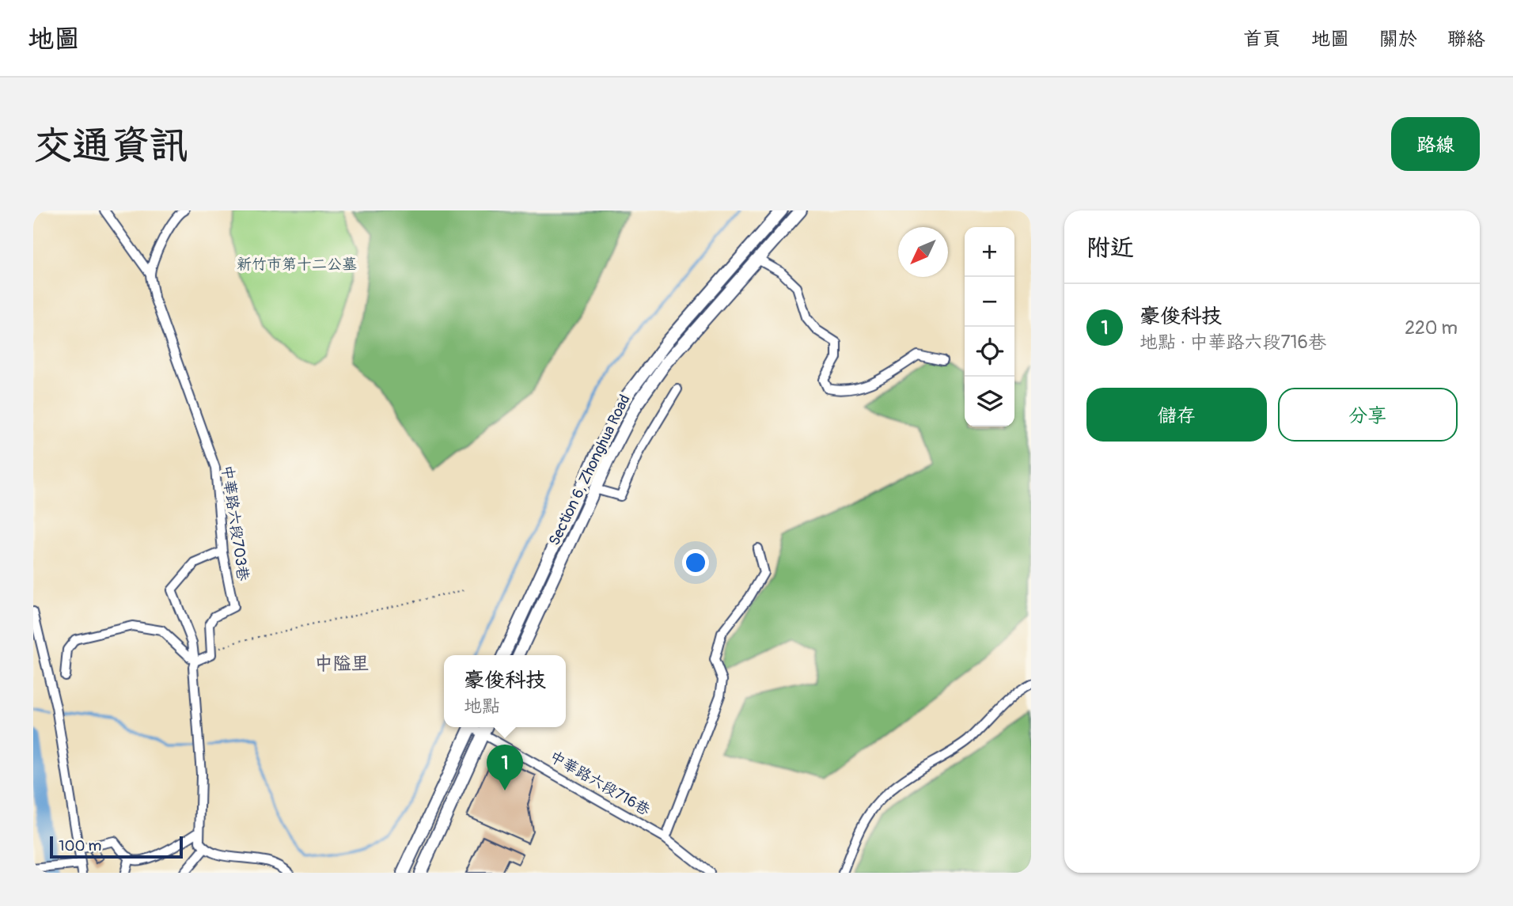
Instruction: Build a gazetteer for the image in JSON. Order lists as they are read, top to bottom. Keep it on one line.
{"streets":{"main road":["Section 6, Zhonghua Road"],"street":["中華路六段703巷","中華路六段716巷"]},"districts":["中隘里"],"parks":["新竹市第十二公墓"],"scale_bar":"100 m","north":"bottom left","page":{"header":"地圖","nav":["首頁","地圖","關於","聯絡"],"buttons":["路線",["儲存","分享"]],"title":"交通資訊","heading":"附近","map_buttons":["+","−"],"list":[{"mark":"1","name":"豪俊科技","note":"地點 · 中華路六段716巷","value":"220 m"}],"popup":["豪俊科技","地點"],"pins":"1","scale":"100 m"}}
